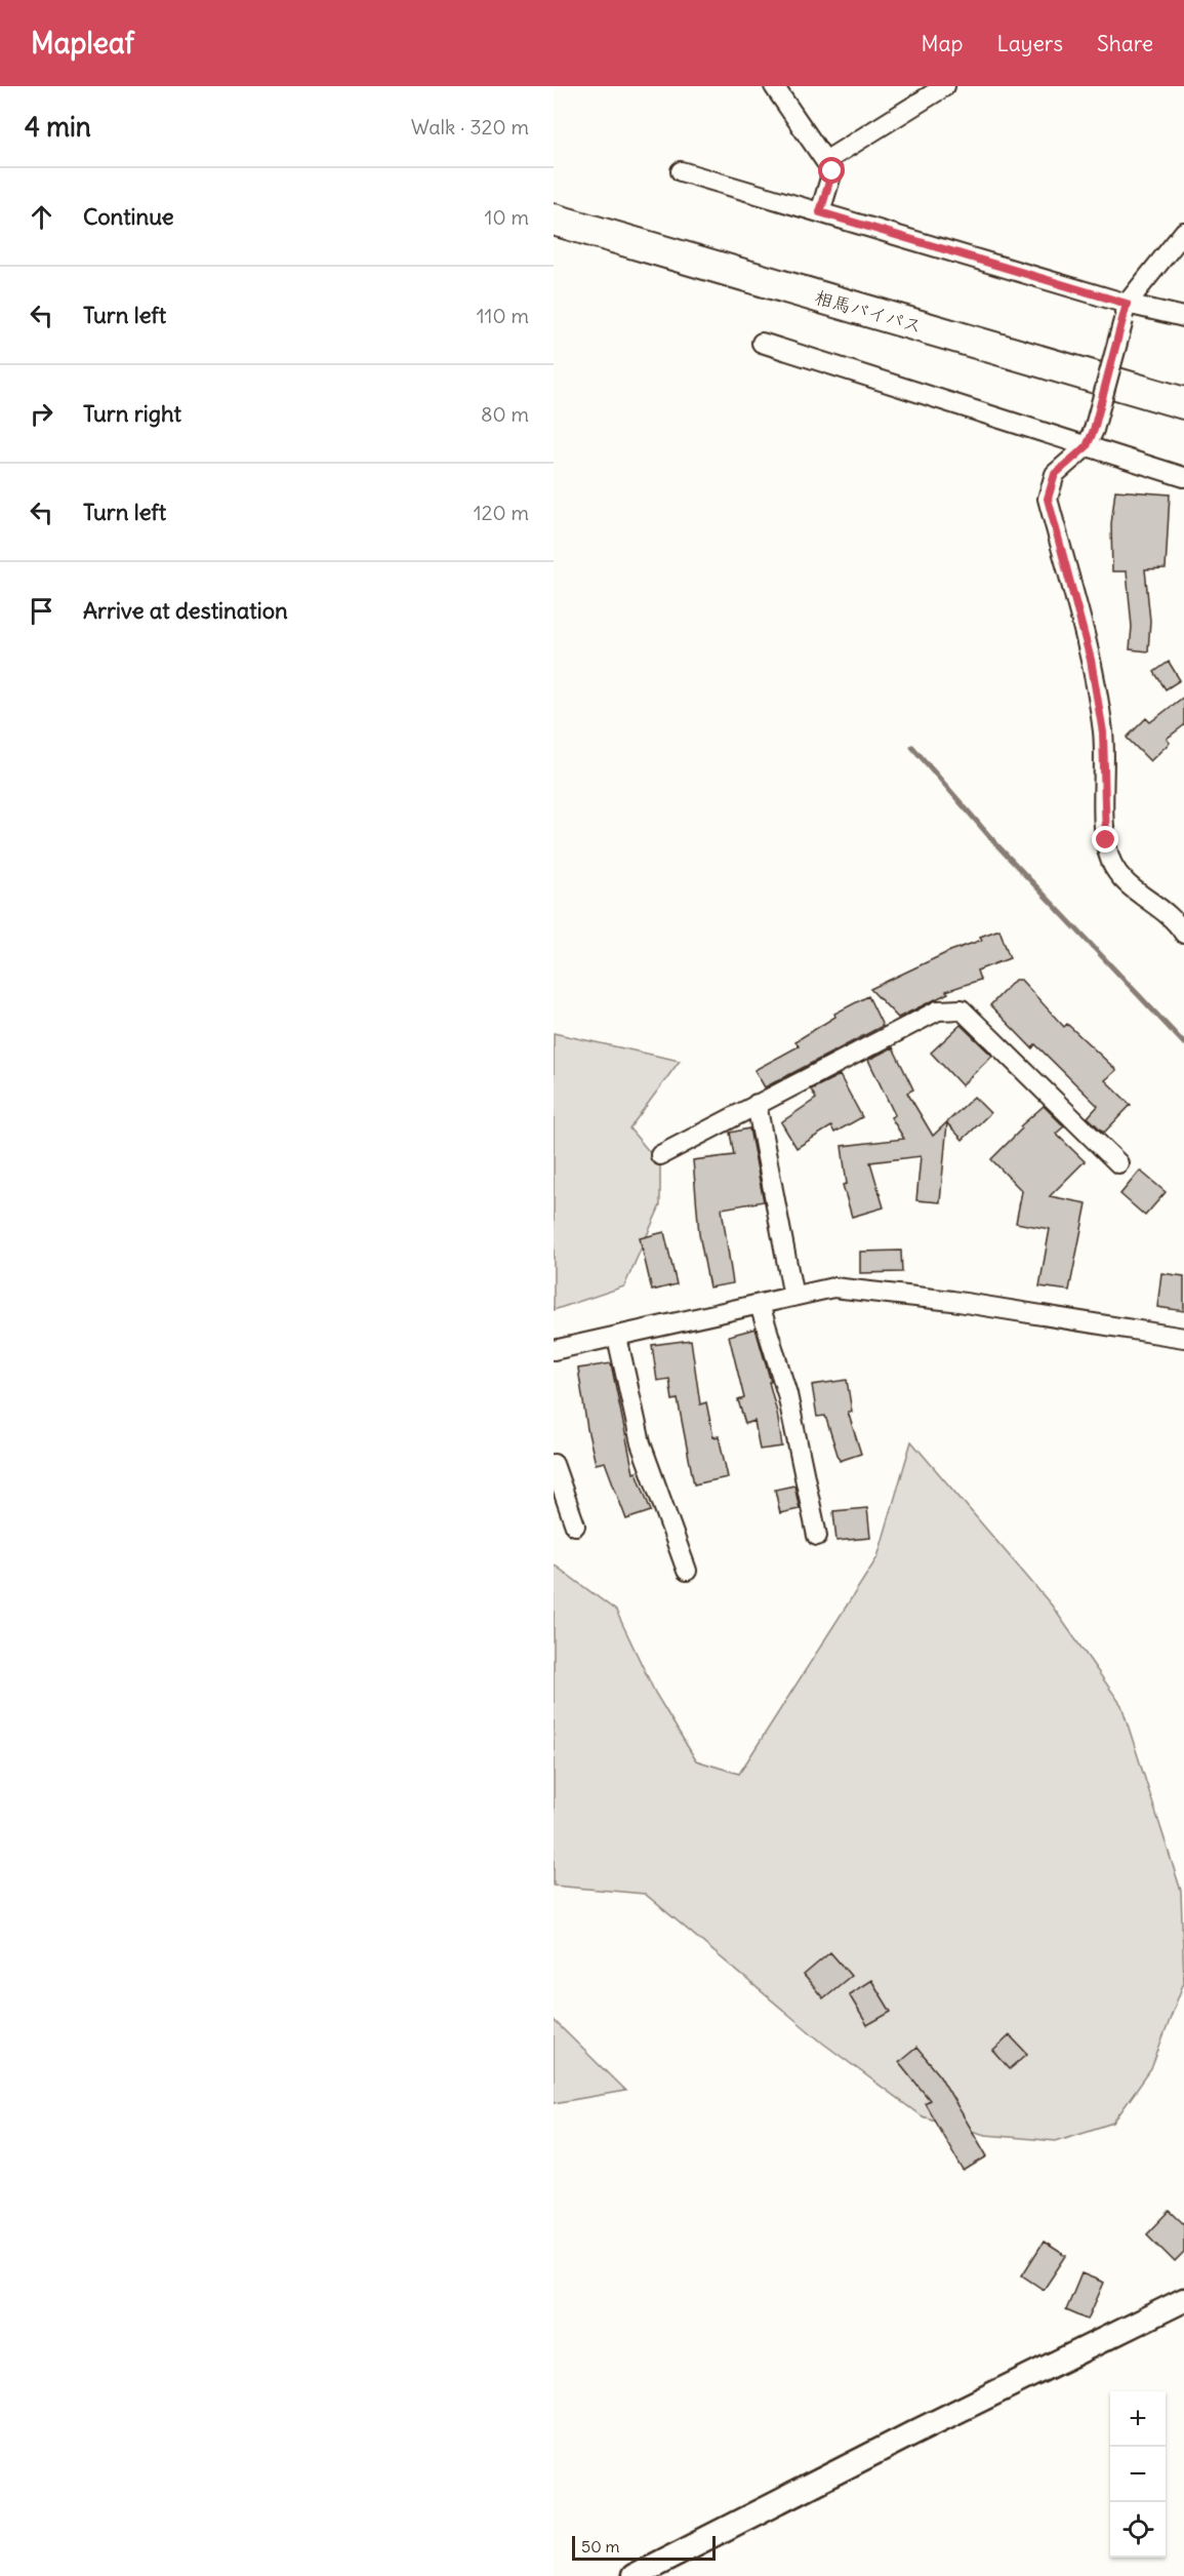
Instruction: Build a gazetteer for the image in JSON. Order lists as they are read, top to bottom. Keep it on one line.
{"streets":{"highway":["相馬バイパス"]},"scale_bar":"50 m","page":{"header":"Mapleaf","nav":["Map","Layers","Share"],"heading":["4 min","Walk · 320 m"],"list":[["Continue","10 m"],["Turn left","110 m"],["Turn right","80 m"],["Turn left","120 m"],"Arrive at destination"],"map_buttons":["+","−"],"scale":"50 m"}}
